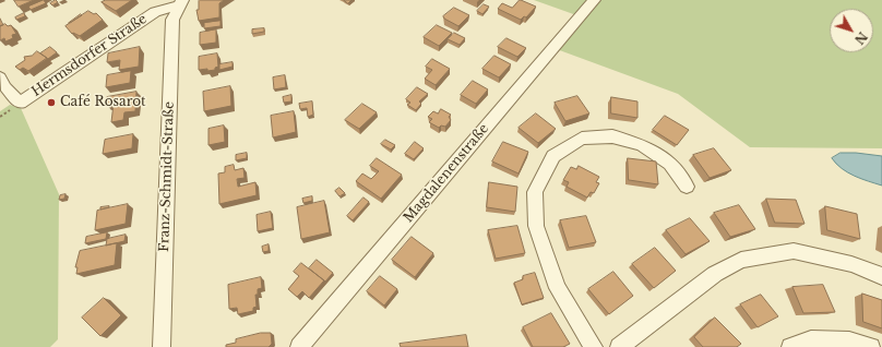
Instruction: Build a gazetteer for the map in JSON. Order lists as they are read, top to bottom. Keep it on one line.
{"streets":{"street":["Hermsdorfer Straße","Magdalenenstraße","Franz-Schmidt-Straße"]},"crossings":[["Hermsdorfer Straße","Franz-Schmidt-Straße"]],"places":["Café Rosarot"],"north":"bottom right"}
